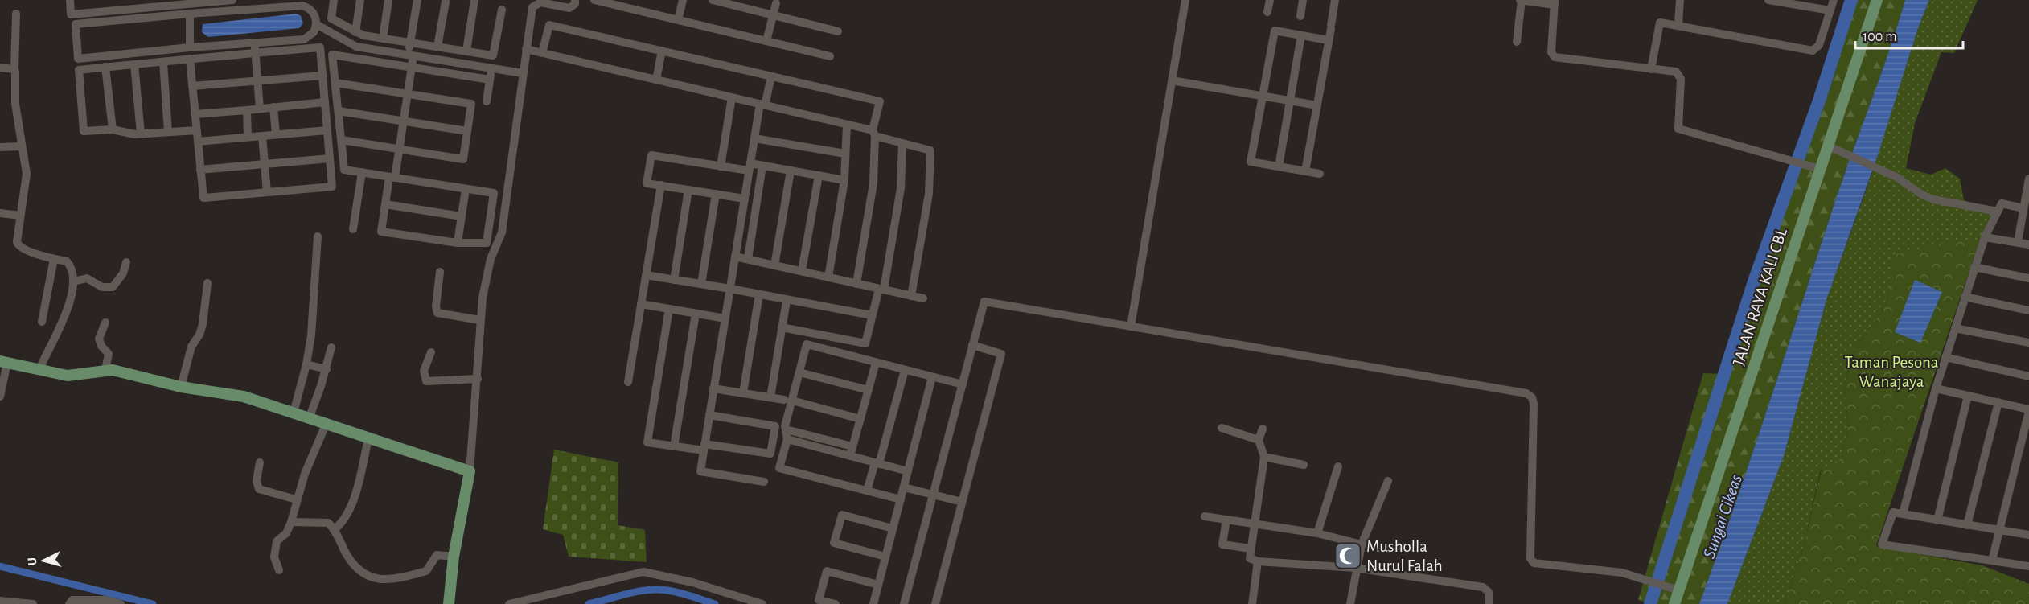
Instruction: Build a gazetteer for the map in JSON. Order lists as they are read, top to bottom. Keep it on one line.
{"streets":{"main road":["JALAN RAYA KALI CBL"]},"water":["Sungai Cikeas"],"parks":["Taman Pesona Wanajaya"],"places":{"mosque":["Musholla Nurul Falah"]},"scale_bar":"100 m","north":"left"}
